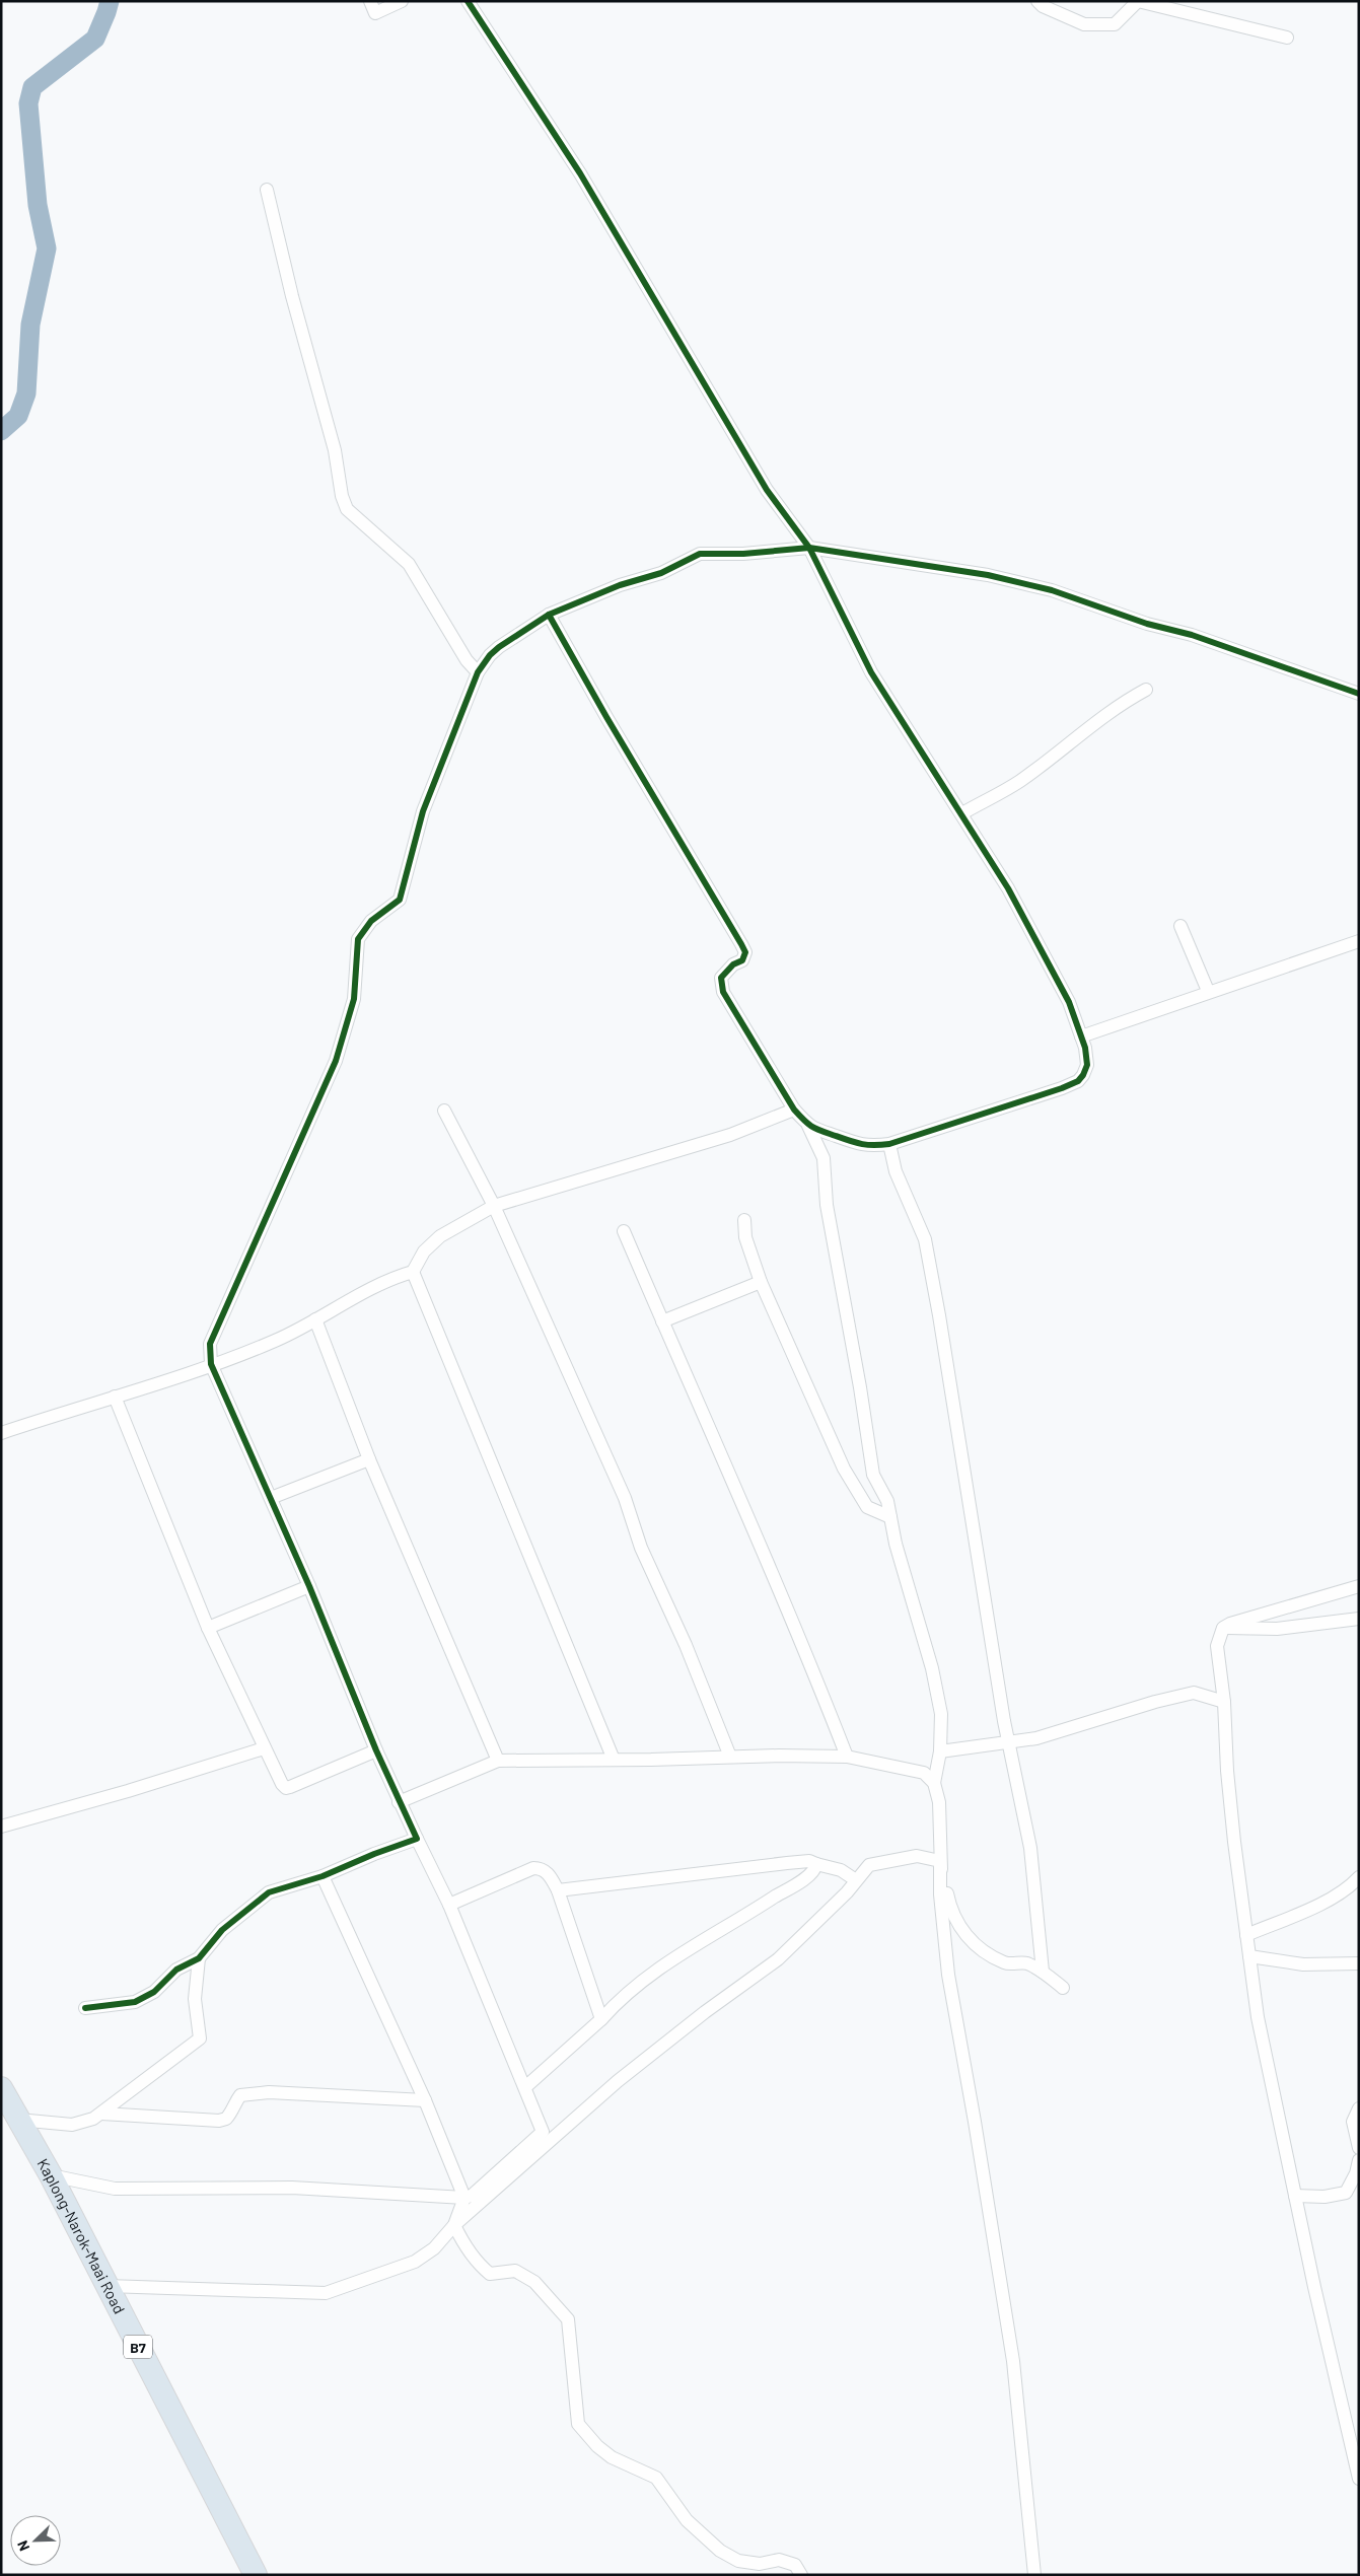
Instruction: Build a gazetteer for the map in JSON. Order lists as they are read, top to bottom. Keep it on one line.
{"streets":{"highway":["Kaplong-Narok-Maai Road","B7"]},"north":"bottom left"}
